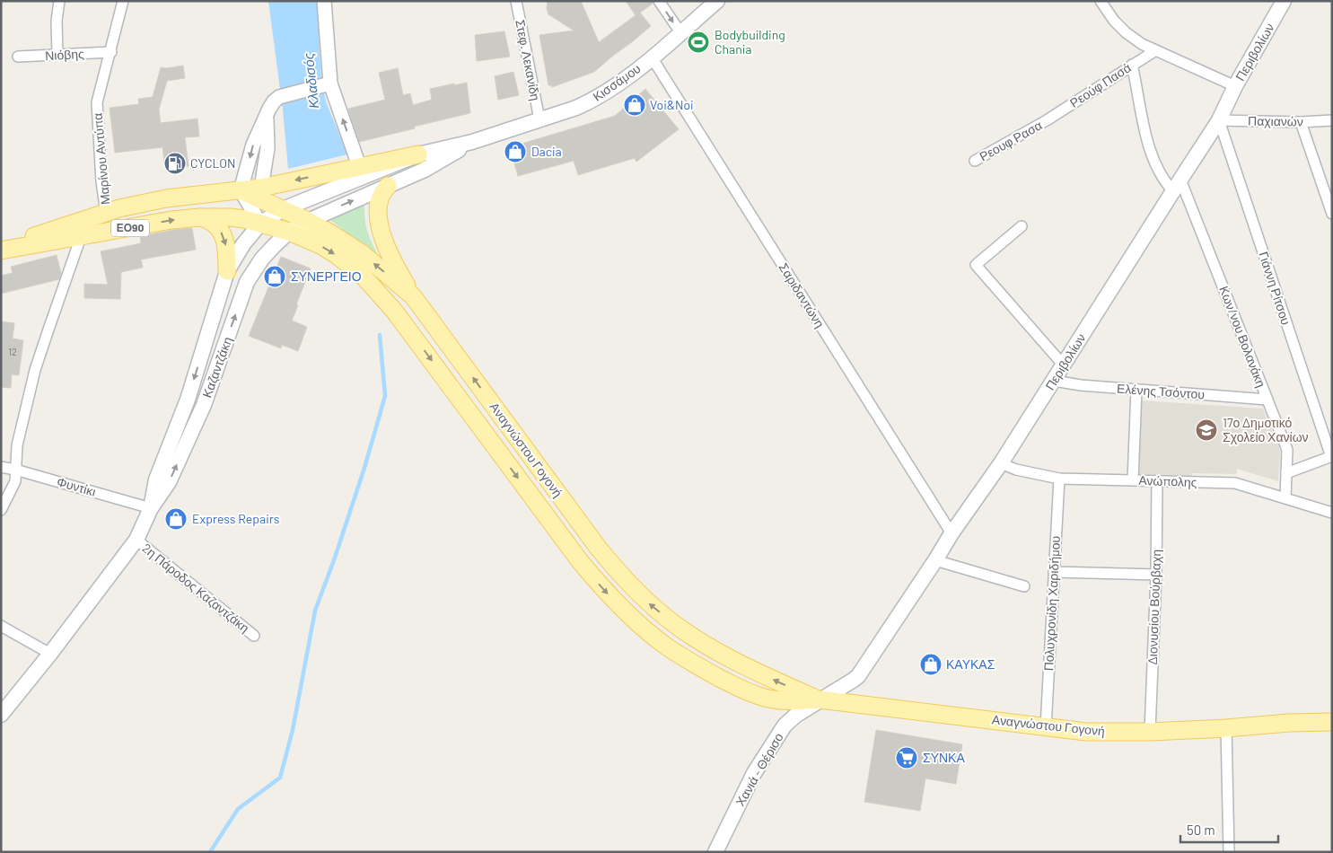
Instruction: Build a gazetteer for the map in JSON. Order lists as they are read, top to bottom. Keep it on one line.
{"streets":{"main road":["Περιβολίων","Κισσάμου","ΕΟ90","Καζαντζάκη","Αναγνώστου Γογονή","Χανιά - Θέρισο"],"street":["Νιόβης","Στεφ. Λεκανίδη","Ρεούφ Πασά","Παχιανών","Ρεουφ Ρασα","Μαρίνου Αντύπα","Γιάννη Ρίτσου","Σαριδαντώνη","Κων/νου Βολανάκη","Ελένης Τσόντου","Ανώπολης","Φυντίκι","2η Πάροδος Καζαντζάκη","Πολυχρονίδη Χαριδήμου","Διονυσίου Βούρβαχη"]},"crossings":[["Περιβολίων","Παχιανών"],["Περιβολίων","Γιάννη Ρίτσου"],["Περιβολίων","Σαριδαντώνη"],["Περιβολίων","Κων/νου Βολανάκη"],["Περιβολίων","Ελένης Τσόντου"],["Περιβολίων","Αναγνώστου Γογονή"],["Περιβολίων","Ανώπολης"],["Περιβολίων","Χανιά - Θέρισο"],["Νιόβης","Μαρίνου Αντύπα"],["Στεφ. Λεκανίδη","Κισσάμου"],["Κισσάμου","ΕΟ90"],["Κισσάμου","Σαριδαντώνη"],["Κισσάμου","Καζαντζάκη"],["Κισσάμου","Αναγνώστου Γογονή"],["Ρεούφ Πασά","Ρεουφ Ρασα"],["Ρεούφ Πασά","Κων/νου Βολανάκη"],["Παχιανών","Γιάννη Ρίτσου"],["Μαρίνου Αντύπα","ΕΟ90"],["ΕΟ90","Καζαντζάκη"],["ΕΟ90","Αναγνώστου Γογονή"],["Κων/νου Βολανάκη","Ελένης Τσόντου"],["Κων/νου Βολανάκη","Ανώπολης"],["Καζαντζάκη","Αναγνώστου Γογονή"],["Καζαντζάκη","Φυντίκι"],["Καζαντζάκη","2η Πάροδος Καζαντζάκη"],["Αναγνώστου Γογονή","Πολυχρονίδη Χαριδήμου"],["Αναγνώστου Γογονή","Διονυσίου Βούρβαχη"],["Αναγνώστου Γογονή","Χανιά - Θέρισο"],["Ανώπολης","Πολυχρονίδη Χαριδήμου"],["Ανώπολης","Διονυσίου Βούρβαχη"]],"water":["Κλαδισός"],"places":{"sports":["Bodybuilding Chania"],"shop":["Voi&Noi","Dacia","ΣΥΝΕΡΓΕΙΟ","Express Repairs","ΚΑΥΚΑΣ"],"fuel station":["CYCLON"],"school or university":["17ο Δημοτικό Σχολείο Χανίων"],"supermarket":["ΣΥΝΚΑ"]},"house_numbers":["12"],"scale_bar":"50 m"}
